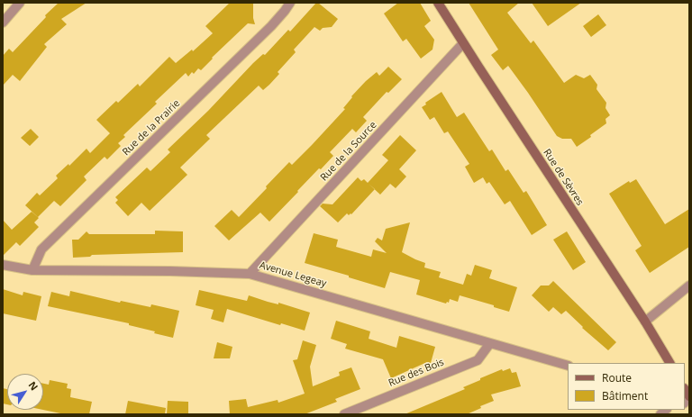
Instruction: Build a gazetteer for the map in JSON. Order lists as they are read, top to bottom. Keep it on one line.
{"streets":{"main road":["Rue de Sèvres"],"street":["Rue de la Prairie","Rue de la Source","Avenue Legeay","Rue des Bois"]},"crossings":[["Rue de la Prairie","Avenue Legeay"],["Rue de la Source","Rue de Sèvres"],["Rue de la Source","Avenue Legeay"],["Avenue Legeay","Rue des Bois"]],"legend":["Route","Bâtiment"],"north":"top right"}
